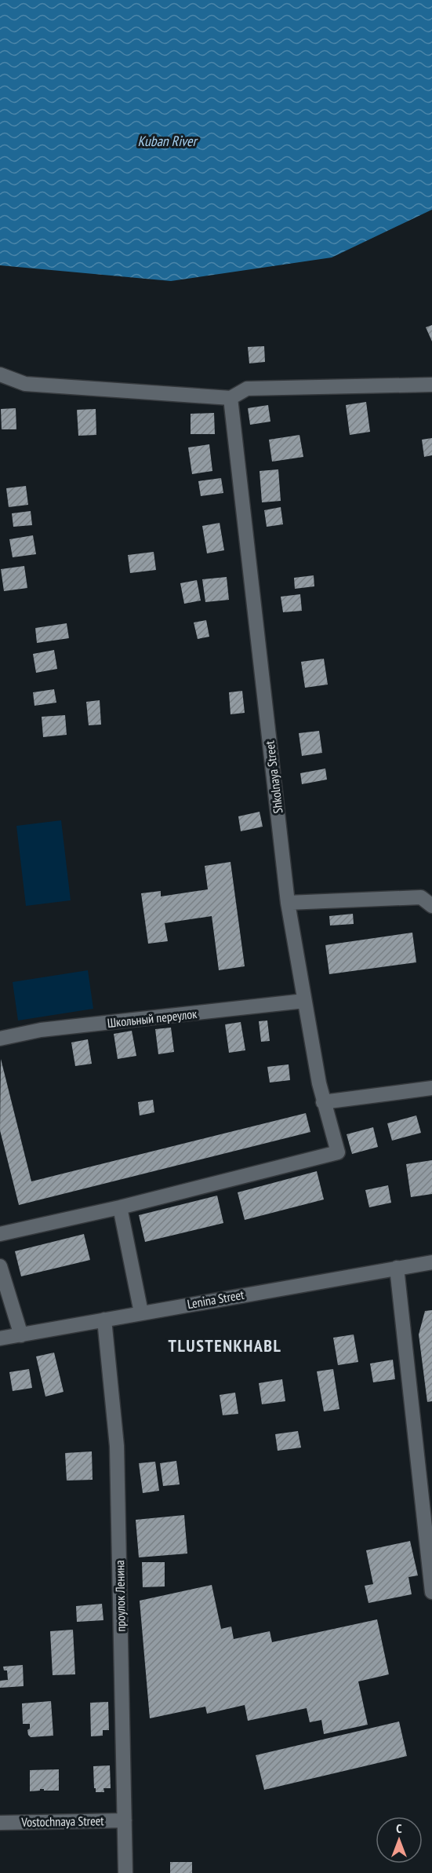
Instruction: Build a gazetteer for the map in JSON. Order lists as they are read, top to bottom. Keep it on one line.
{"streets":{"street":["Shkolnaya Street","Школьный переулок","Lenina Street","проулок Ленина","Vostochnaya Street"]},"crossings":[["Shkolnaya Street","Школьный переулок"],["Lenina Street","проулок Ленина"],["проулок Ленина","Vostochnaya Street"]],"districts":["TLUSTENKHABL"],"water":["Kuban River"],"north":"top"}
